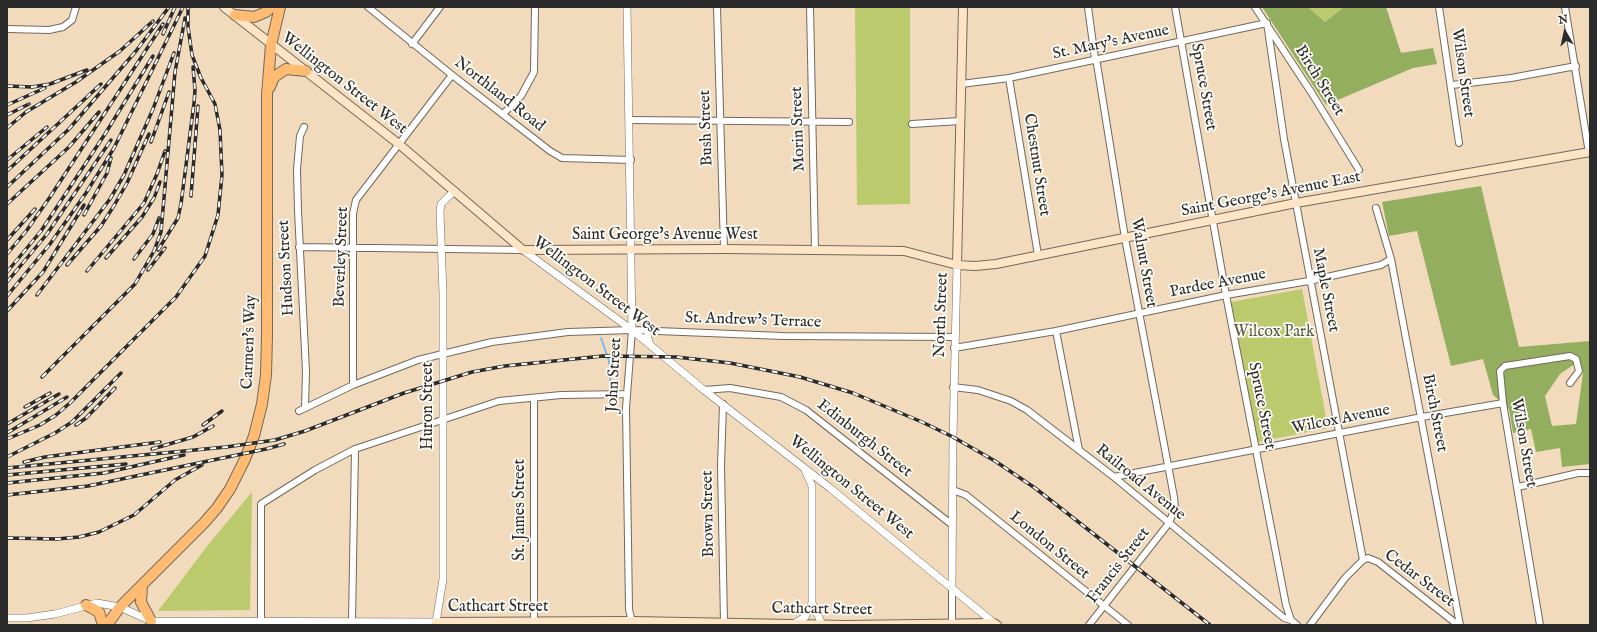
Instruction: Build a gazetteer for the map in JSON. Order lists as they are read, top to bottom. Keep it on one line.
{"streets":{"highway":["Carmen's Way"],"main road":["Wellington Street West","Saint George's Avenue East","Saint George's Avenue West","North Street","Cathcart Street"],"street":["St. Mary's Avenue","Wilson Street","Birch Street","Spruce Street","Northland Road","Bush Street","Morin Street","Chestnut Street","Beverley Street","Walnut Street","Hudson Street","Pardee Avenue","Maple Street","St. Andrew's Terrace","John Street","Huron Street","Wilcox Avenue","Edinburgh Street","Railroad Avenue","St. James Street","Brown Street","London Street","Francis Street","Cedar Street"]},"crossings":[["St. Mary's Avenue","Birch Street"],["St. Mary's Avenue","Spruce Street"],["St. Mary's Avenue","Chestnut Street"],["St. Mary's Avenue","Walnut Street"],["St. Mary's Avenue","Maple Street"],["St. Mary's Avenue","North Street"],["Wilson Street","Wilcox Avenue"],["Birch Street","Pardee Avenue"],["Birch Street","Maple Street"],["Birch Street","Wilcox Avenue"],["Birch Street","Cedar Street"],["Wellington Street West","Saint George's Avenue West"],["Wellington Street West","Beverley Street"],["Wellington Street West","North Street"],["Wellington Street West","St. Andrew's Terrace"],["Wellington Street West","Carmen's Way"],["Wellington Street West","John Street"],["Wellington Street West","Huron Street"],["Wellington Street West","Edinburgh Street"],["Wellington Street West","Brown Street"],["Wellington Street West","Cathcart Street"],["Spruce Street","Saint George's Avenue East"],["Spruce Street","Pardee Avenue"],["Spruce Street","Wilcox Avenue"],["Spruce Street","Railroad Avenue"],["Northland Road","Beverley Street"],["Northland Road","John Street"],["Bush Street","Saint George's Avenue West"],["Morin Street","Saint George's Avenue West"],["Chestnut Street","Saint George's Avenue East"],["Saint George's Avenue East","Saint George's Avenue West"],["Saint George's Avenue East","Walnut Street"],["Saint George's Avenue East","Maple Street"],["Saint George's Avenue East","North Street"],["Saint George's Avenue West","Beverley Street"],["Saint George's Avenue West","Hudson Street"],["Saint George's Avenue West","North Street"],["Saint George's Avenue West","John Street"],["Saint George's Avenue West","Huron Street"],["Beverley Street","St. Andrew's Terrace"],["Walnut Street","Pardee Avenue"],["Walnut Street","Wilcox Avenue"],["Walnut Street","Railroad Avenue"],["Walnut Street","Francis Street"],["Hudson Street","St. Andrew's Terrace"],["Pardee Avenue","Maple Street"],["Pardee Avenue","North Street"],["Maple Street","Wilcox Avenue"],["Maple Street","Cedar Street"],["North Street","St. Andrew's Terrace"],["North Street","Edinburgh Street"],["North Street","Railroad Avenue"],["North Street","London Street"],["North Street","Cathcart Street"],["St. Andrew's Terrace","John Street"],["St. Andrew's Terrace","Huron Street"],["Carmen's Way","Cathcart Street"],["John Street","Cathcart Street"],["Huron Street","Cathcart Street"],["Wilcox Avenue","Railroad Avenue"],["Railroad Avenue","Francis Street"],["St. James Street","Cathcart Street"],["Brown Street","Cathcart Street"],["London Street","Francis Street"]],"parks":["Wilcox Park"],"north":"top"}
